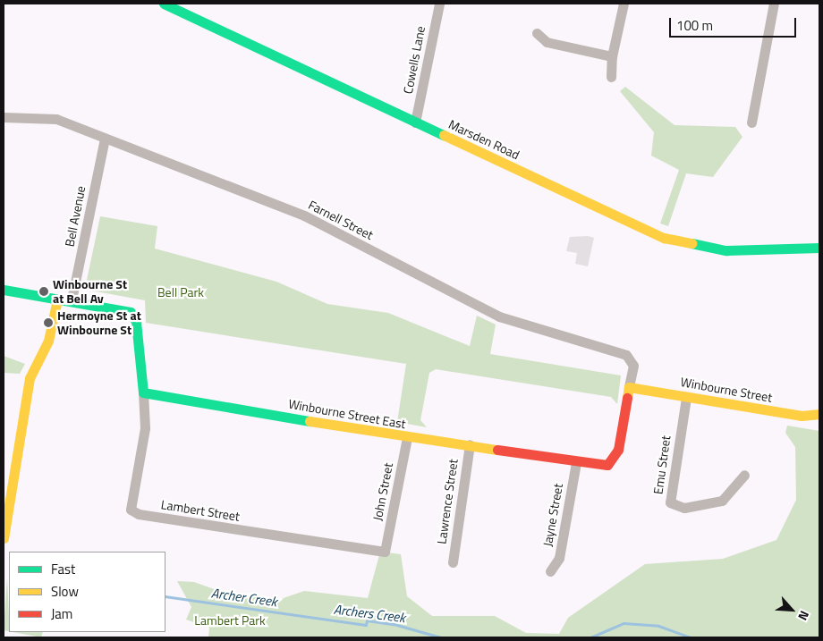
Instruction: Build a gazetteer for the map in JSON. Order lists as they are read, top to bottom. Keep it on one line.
{"streets":{"street":["Cowells Lane","Marsden Road","Bell Avenue","Farnell Street","Winbourne Street","Winbourne Street East","Emu Street","John Street","Lawrence Street","Lambert Street","Jayne Street"]},"crossings":[["Cowells Lane","Marsden Road"],["Bell Avenue","Farnell Street"],["Farnell Street","Winbourne Street"],["Farnell Street","Winbourne Street East"],["Winbourne Street","Winbourne Street East"],["Winbourne Street","Emu Street"],["Winbourne Street East","John Street"],["Winbourne Street East","Lawrence Street"],["Winbourne Street East","Lambert Street"],["Winbourne Street East","Jayne Street"],["John Street","Lambert Street"]],"water":["Archer Creek","Archers Creek"],"parks":["Bell Park","Lambert Park"],"places":["Winbourne St at Bell Av","Hermoyne St at Winbourne St"],"legend":["Fast","Slow","Jam"],"scale_bar":"100 m","north":"bottom right"}
